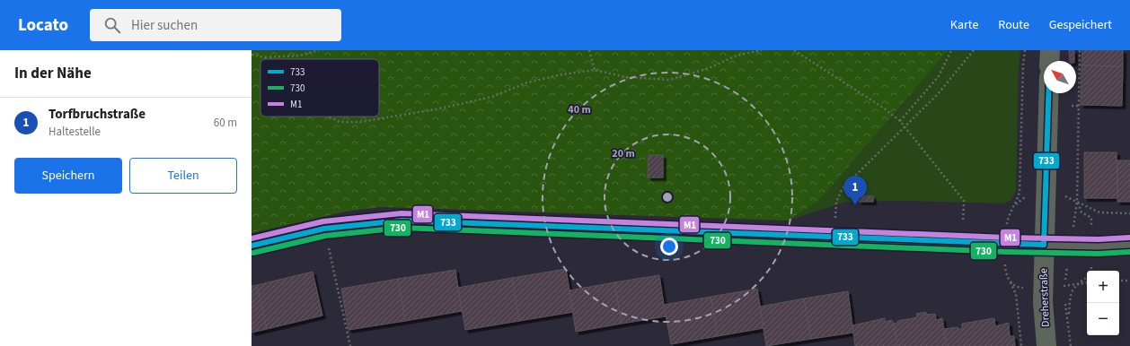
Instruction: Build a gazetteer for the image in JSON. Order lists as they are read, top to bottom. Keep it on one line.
{"streets":{"main road":["Dreherstraße"]},"lines":["transit line 733","transit line M1","transit line 730"],"legend":["733","730","M1"],"north":"top left","page":{"header":"Locato","search":"Hier suchen","nav":["Karte","Route","Gespeichert"],"heading":"In der Nähe","list":[{"mark":"1","name":"Torfbruchstraße","note":"Haltestelle","value":"60 m"}],"buttons":["Speichern","Teilen"],"pins":"1","map_buttons":["+","−"]},"rings":["40 m","20 m"]}
